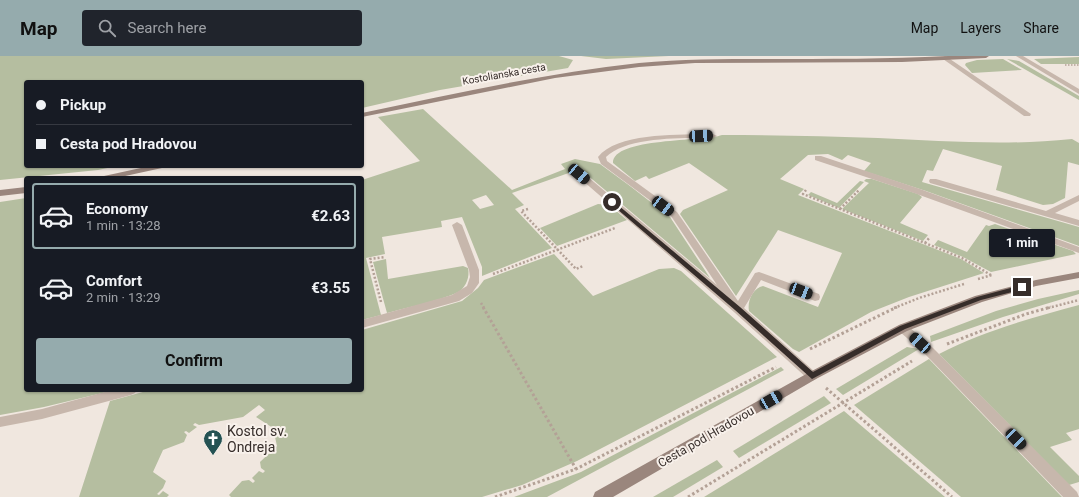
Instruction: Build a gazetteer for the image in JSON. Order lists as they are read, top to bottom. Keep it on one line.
{"streets":{"street":["Kostolianska cesta","Cesta pod Hradovou"]},"places":{"church":["Kostol sv. Ondreja"]},"page":{"header":"Map","search":"Search here","nav":["Map","Layers","Share"],"banner":["Pickup","Cesta pod Hradovou"],"list":[{"name":"Economy","note":"1 min · 13:28","value":"€2.63"},{"name":"Comfort","note":"2 min · 13:29","value":"€3.55"}],"bubble":"1 min","buttons":"Confirm"}}
